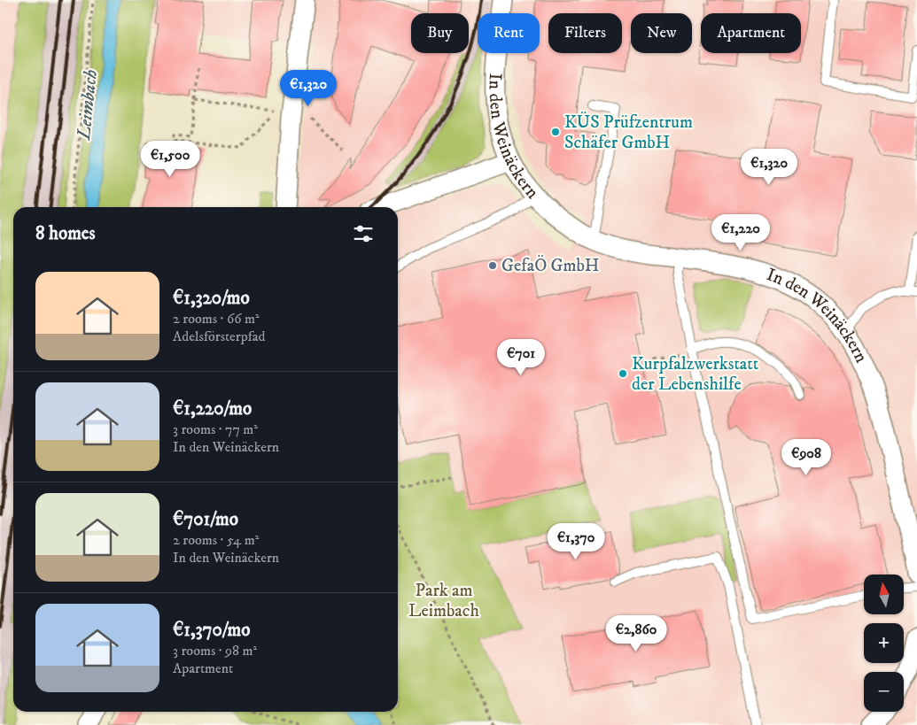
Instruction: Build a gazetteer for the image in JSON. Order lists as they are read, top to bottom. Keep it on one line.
{"streets":{"street":["In den Weinäckern"]},"water":["Leimbach"],"parks":["Park am Leimbach"],"places":["KÜS Prüfzentrum Schäfer GmbH","GefaÖ GmbH","Kurpfalzwerkstatt der Lebenshilfe"],"north":"top","page":{"chip":["Buy","Rent","Filters","New","Apartment"],"price":["€1,320","€1,500","€1,320","€1,220","€701","€908","€1,370","€2,860"],"heading":"8 homes","list":[{"name":"€1,320/mo","note":"2 rooms · 66 m² · Adelsförsterpfad"},{"name":"€1,220/mo","note":"3 rooms · 77 m² · In den Weinäckern"},{"name":"€701/mo","note":"2 rooms · 54 m² · In den Weinäckern"},{"name":"€1,370/mo","note":"3 rooms · 98 m² · Apartment"}],"map_buttons":["+","−"]}}
